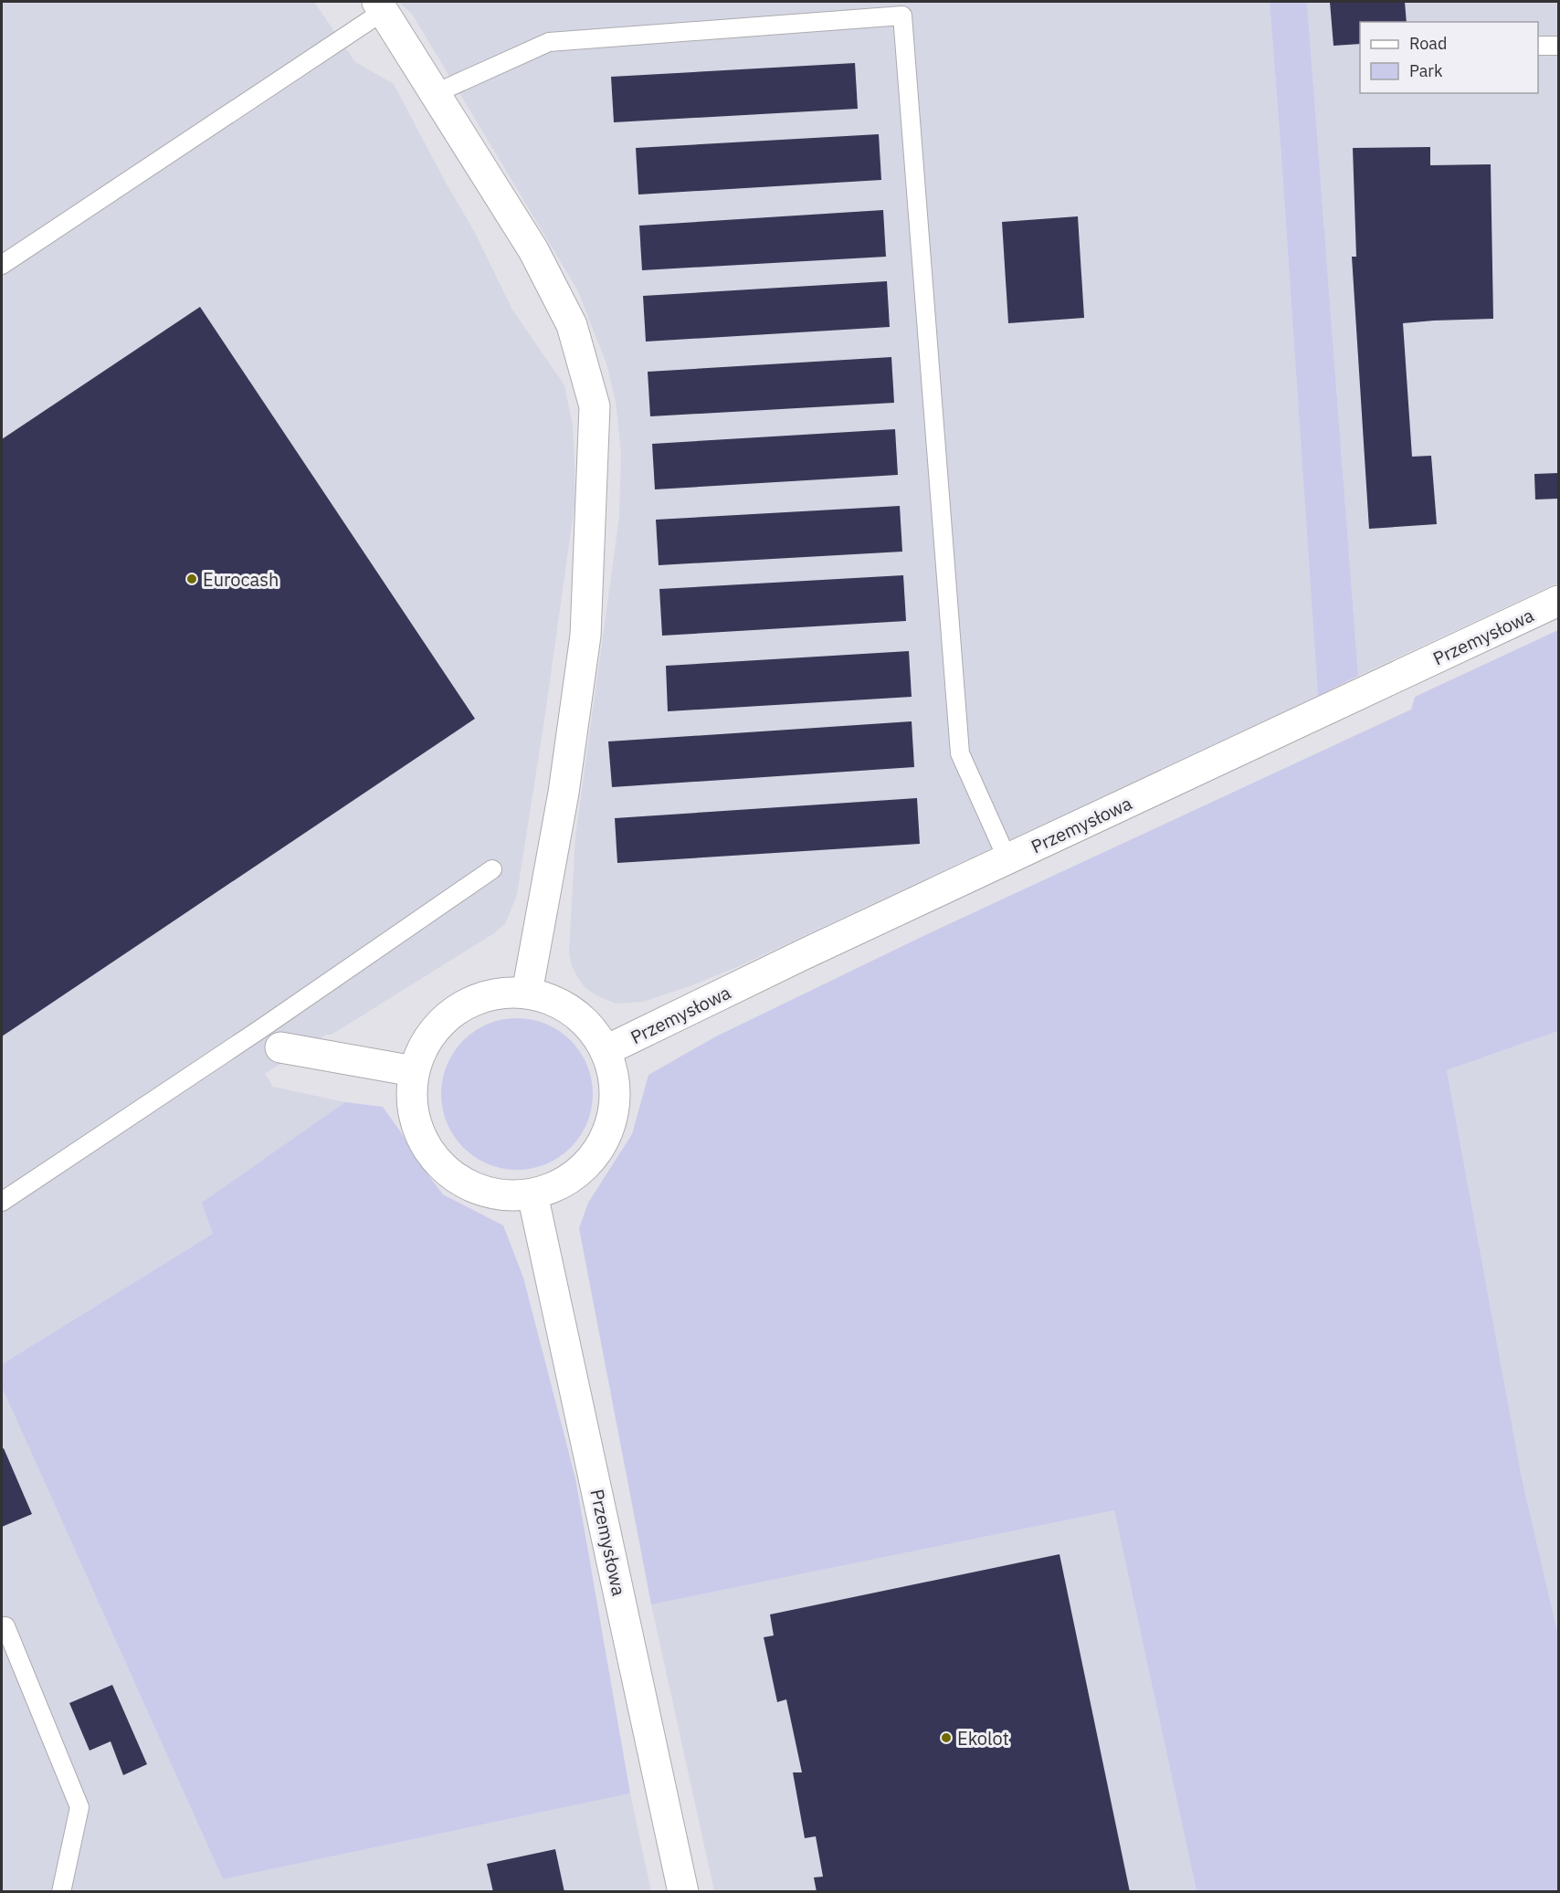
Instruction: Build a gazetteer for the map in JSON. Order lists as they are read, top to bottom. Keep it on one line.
{"streets":{"street":["Przemysłowa"]},"places":["Eurocash","Ekolot"],"legend":["Road","Park"]}
